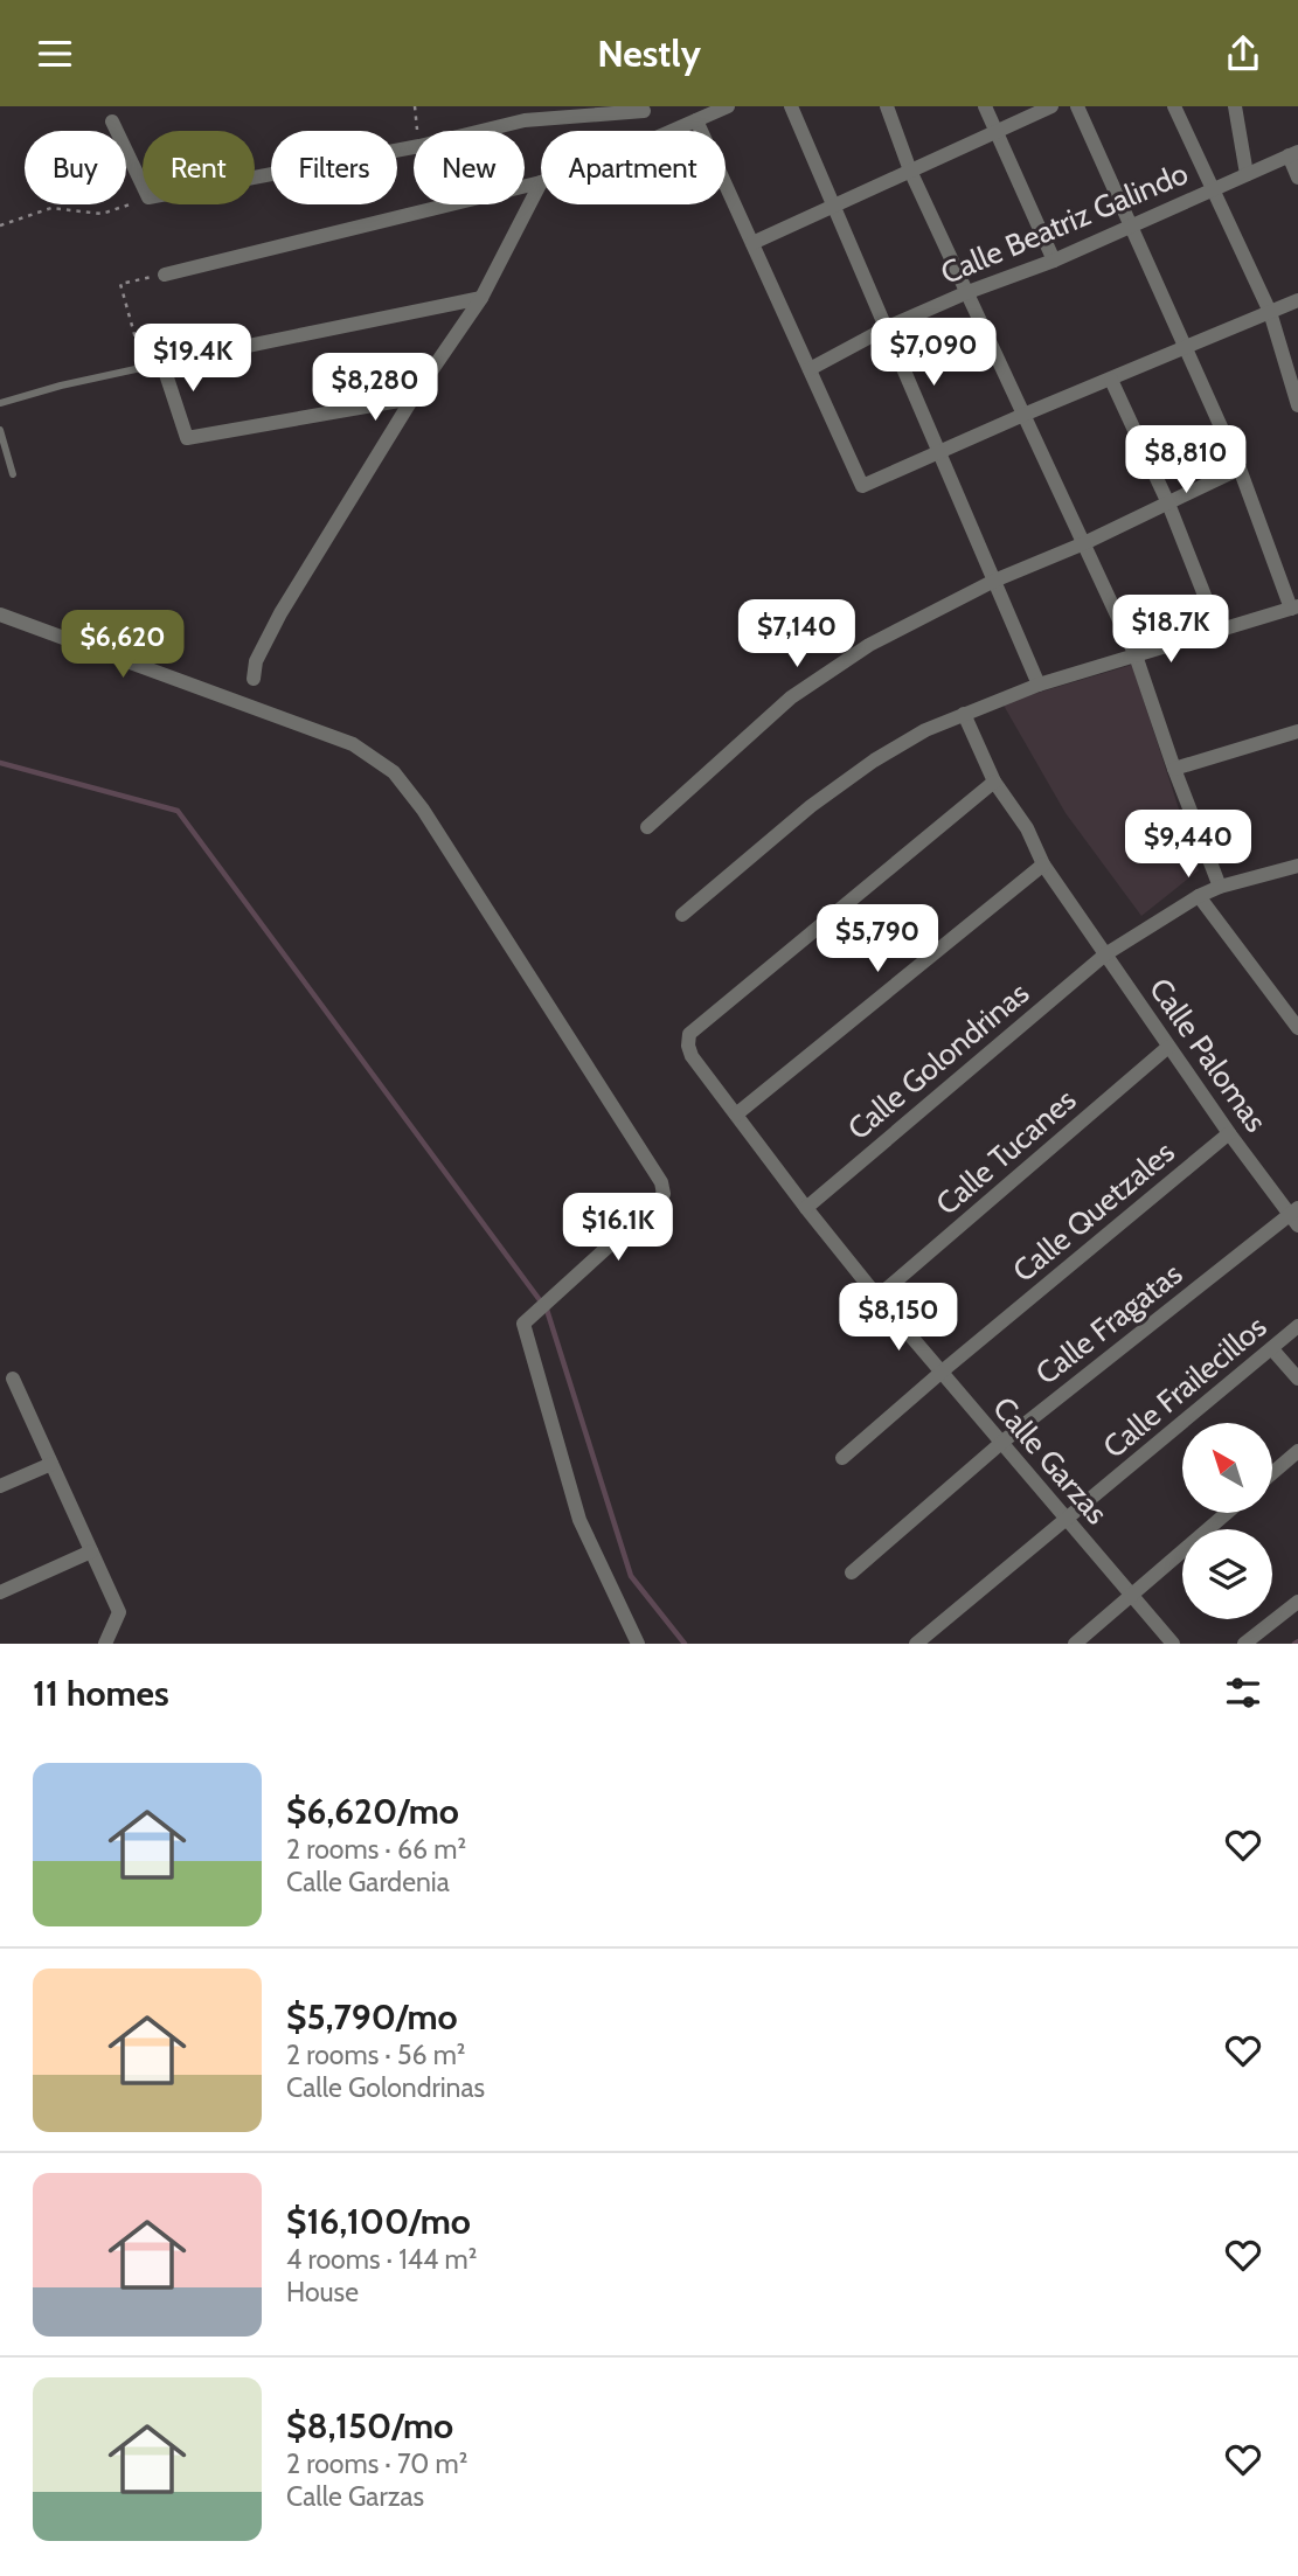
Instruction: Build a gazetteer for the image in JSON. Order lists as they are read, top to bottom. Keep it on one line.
{"streets":{"street":["Calle Beatriz Galindo","Calle Palomas","Calle Golondrinas","Calle Tucanes","Calle Quetzales","Calle Fragatas","Calle Frailecillos","Calle Garzas"]},"crossings":[["Calle Palomas","Calle Golondrinas"],["Calle Palomas","Calle Tucanes"],["Calle Palomas","Calle Quetzales"],["Calle Palomas","Calle Fragatas"],["Calle Palomas","Calle Garzas"],["Calle Golondrinas","Calle Garzas"],["Calle Tucanes","Calle Garzas"],["Calle Quetzales","Calle Garzas"],["Calle Fragatas","Calle Garzas"],["Calle Frailecillos","Calle Garzas"]],"north":"top left","page":{"header":"Nestly","chip":["Buy","Rent","Filters","New","Apartment"],"price":["$7,090","$19.4K","$8,280","$8,810","$18.7K","$7,140","$6,620","$9,440","$5,790","$16.1K","$8,150"],"heading":"11 homes","list":[{"name":"$6,620/mo","note":"2 rooms · 66 m² · Calle Gardenia"},{"name":"$5,790/mo","note":"2 rooms · 56 m² · Calle Golondrinas"},{"name":"$16,100/mo","note":"4 rooms · 144 m² · House"},{"name":"$8,150/mo","note":"2 rooms · 70 m² · Calle Garzas"}]}}
